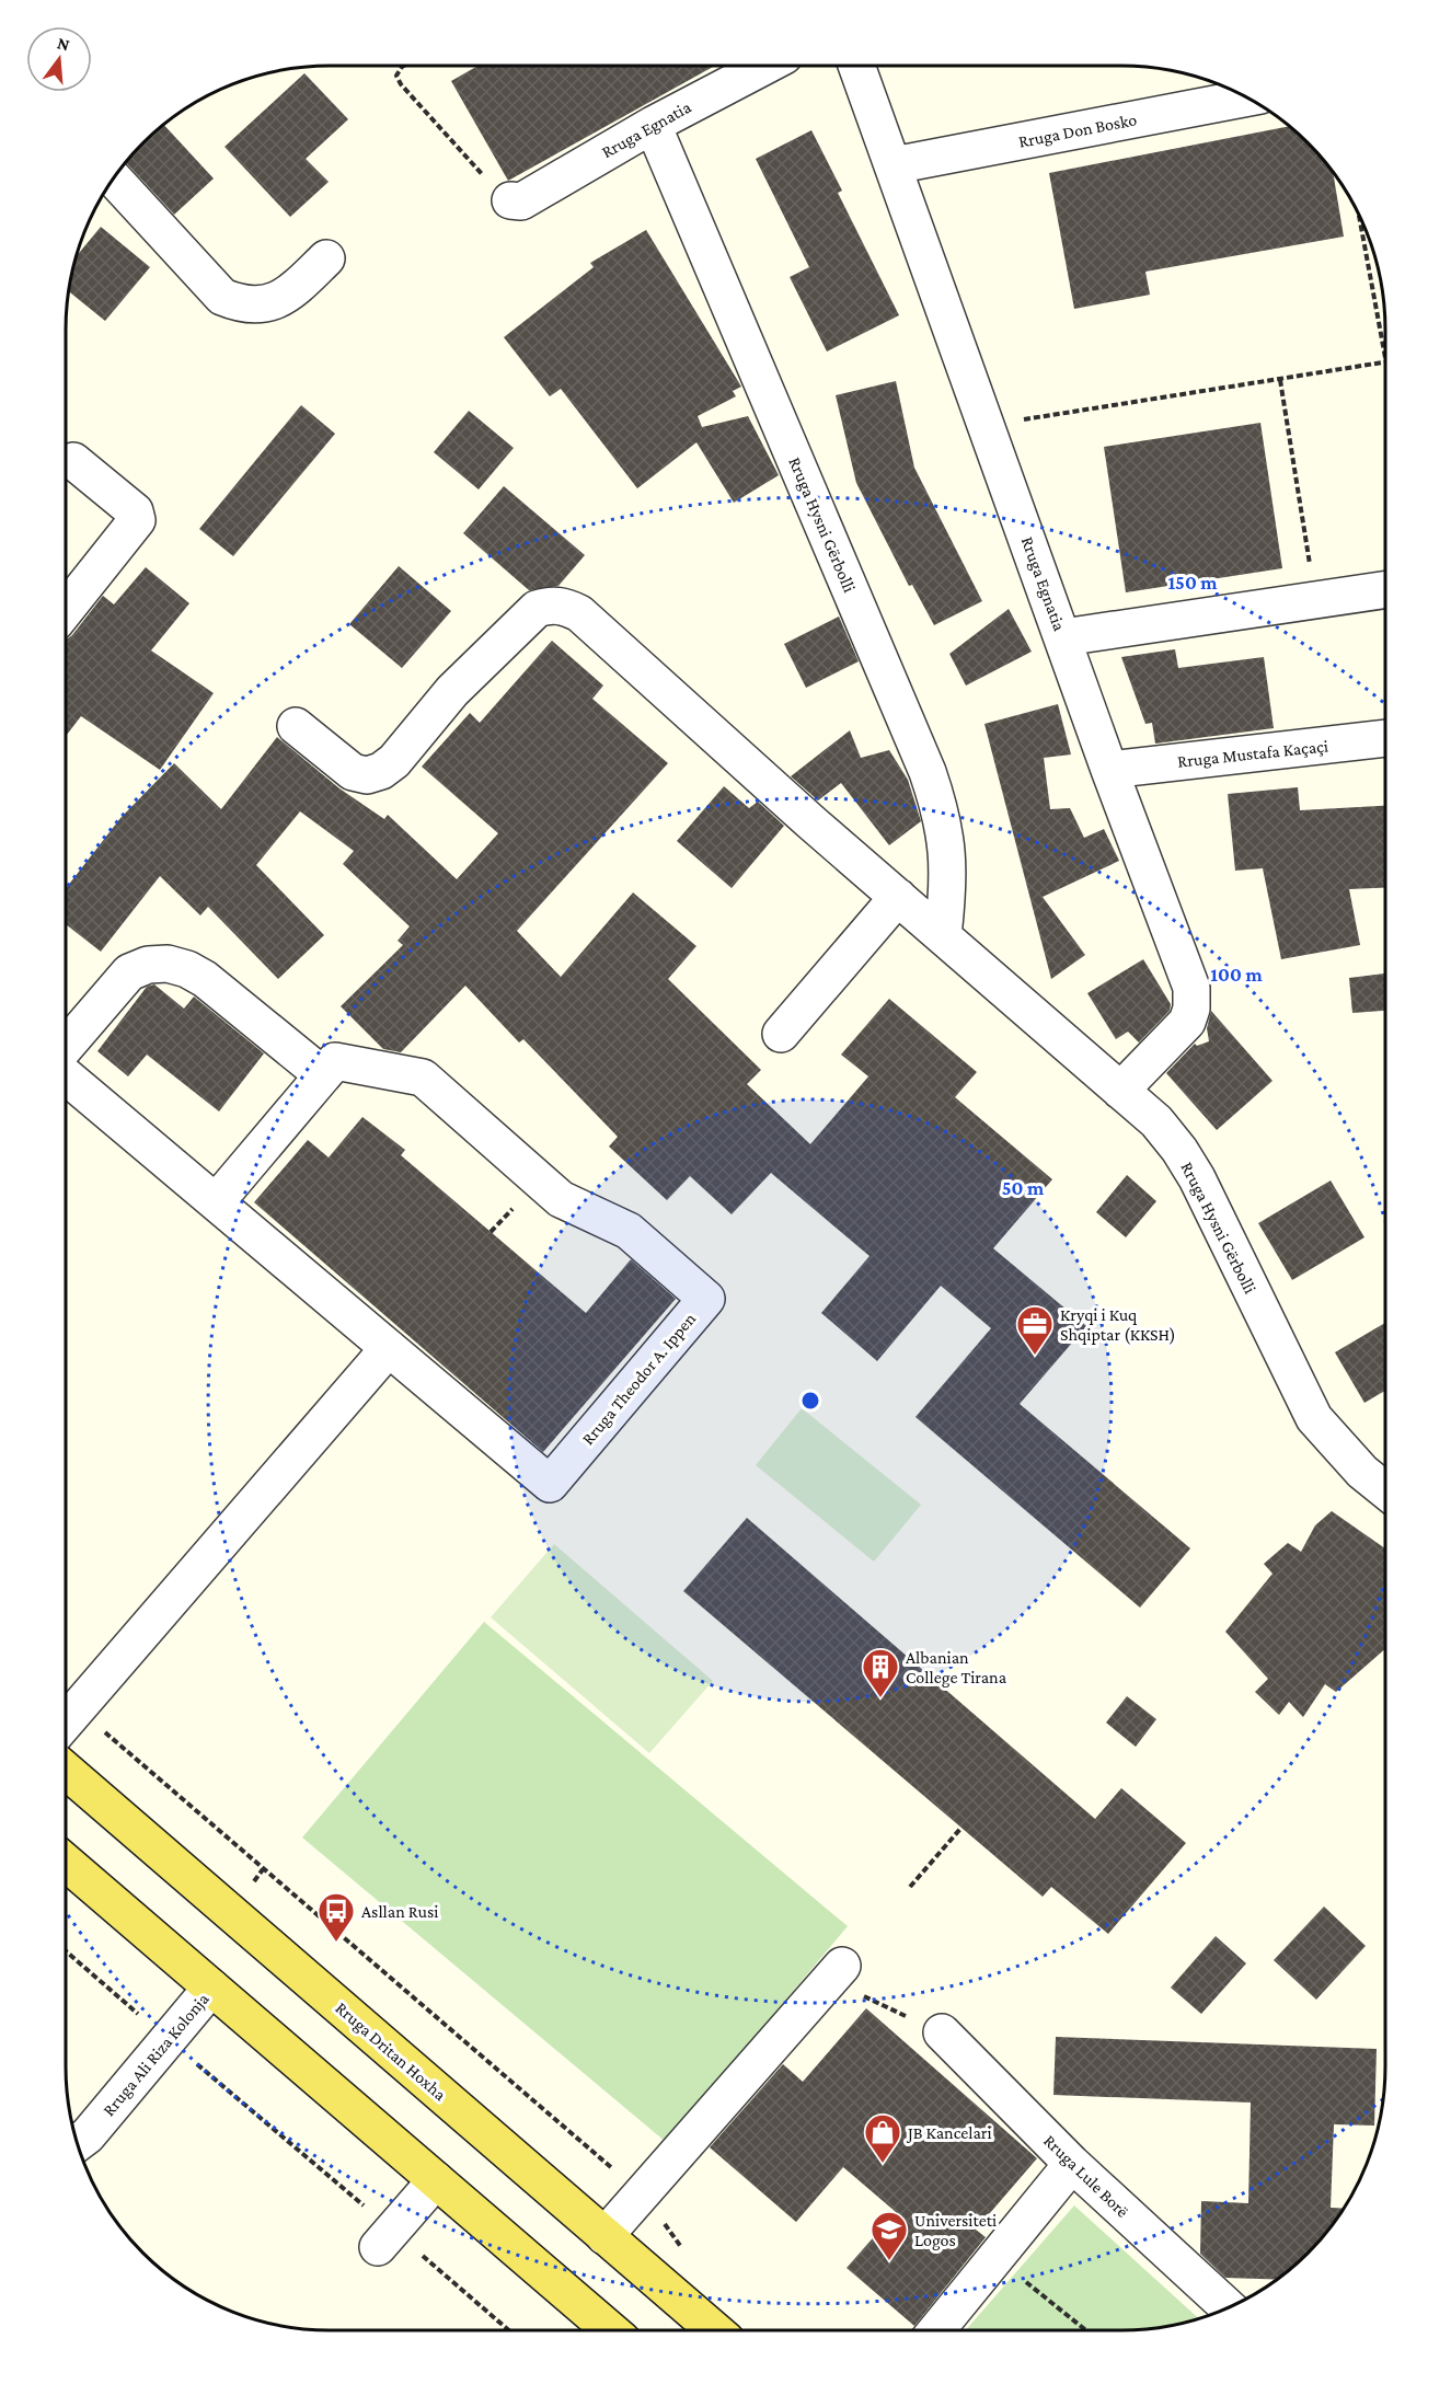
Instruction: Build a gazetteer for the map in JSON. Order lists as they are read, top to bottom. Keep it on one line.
{"streets":{"main road":["Rruga Dritan Hoxha"],"street":["Rruga Egnatia","Rruga Don Bosko","Rruga Hysni Gërbolli","Rruga Mustafa Kaçaçi","Rruga Theodor A. Ippen","Rruga Ali Riza Kolonja","Rruga Lule Borë"]},"crossings":[["Rruga Egnatia","Rruga Don Bosko"],["Rruga Egnatia","Rruga Hysni Gërbolli"],["Rruga Egnatia","Rruga Mustafa Kaçaçi"]],"places":{"office":["Kryqi i Kuq Shqiptar (KKSH)"],"building":["Albanian College Tirana"],"bus stop":["Asllan Rusi"],"shop":["JB Kancelari"],"school or university":["Universiteti Logos"]},"north":"top","rings":["150 m","100 m","50 m"]}
